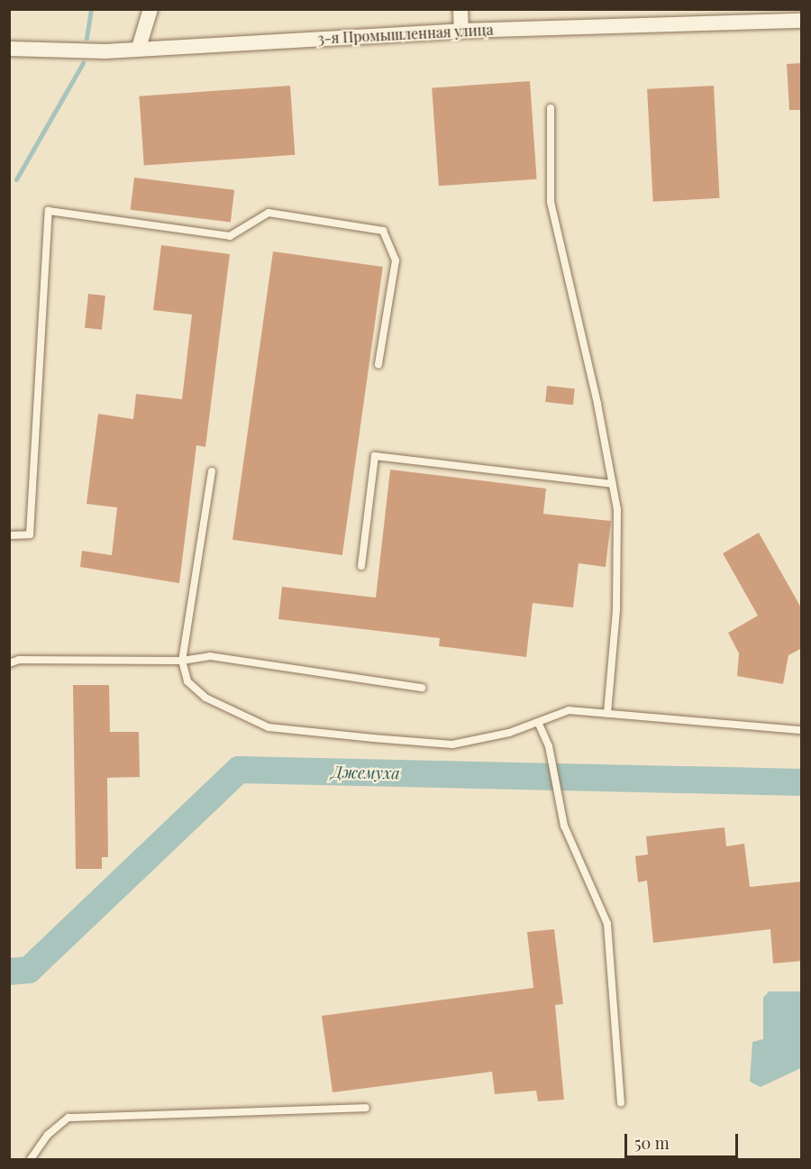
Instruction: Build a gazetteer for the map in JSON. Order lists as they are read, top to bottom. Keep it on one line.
{"streets":{"street":["3-я Промышленная улица"]},"water":["Джемуха"],"scale_bar":"50 m"}
